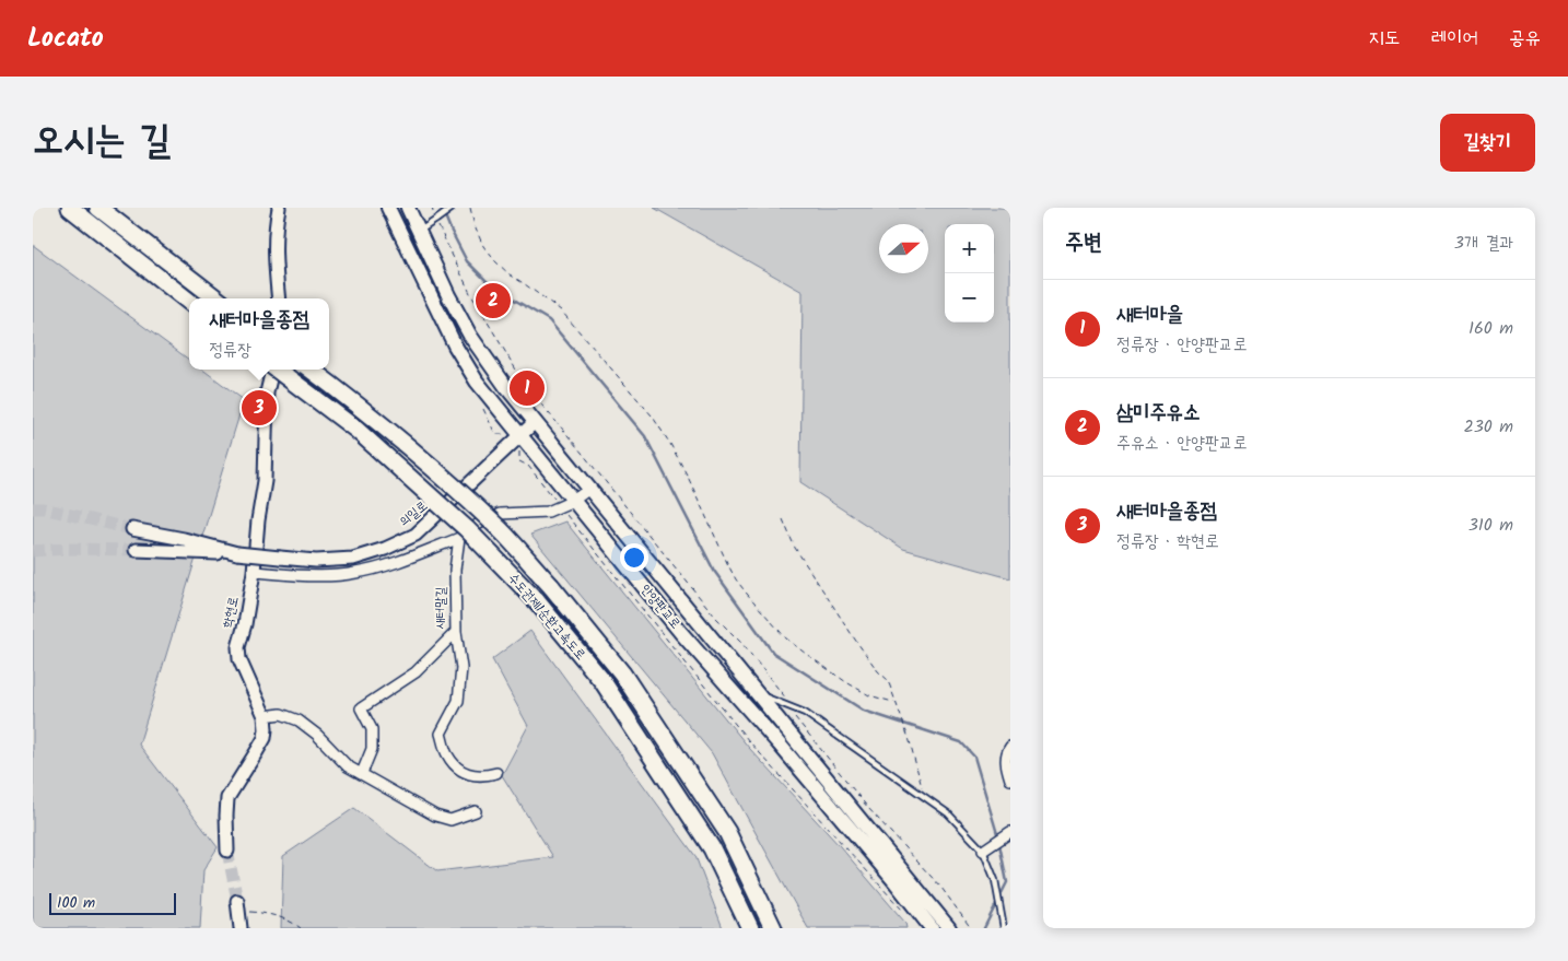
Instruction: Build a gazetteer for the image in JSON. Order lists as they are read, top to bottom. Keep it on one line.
{"streets":{"highway":["수도권제1순환고속도로"],"main road":["안양판교로"],"street":["의일로","새터말길","학현로"]},"crossings":[["의일로","안양판교로"]],"scale_bar":"100 m","north":"right","page":{"header":"Locato","nav":["지도","레이어","공유"],"title":"오시는 길","buttons":"길찾기","heading":["주변","3개 결과"],"map_buttons":["+","−"],"list":[{"mark":"1","name":"새터마을","note":"정류장 · 안양판교로","value":"160 m"},{"mark":"2","name":"삼미주유소","note":"주유소 · 안양판교로","value":"230 m"},{"mark":"3","name":"새터마을종점","note":"정류장 · 학현로","value":"310 m"}],"pins":["2","1","3"],"popup":["새터마을종점","정류장"],"scale":"100 m"}}
